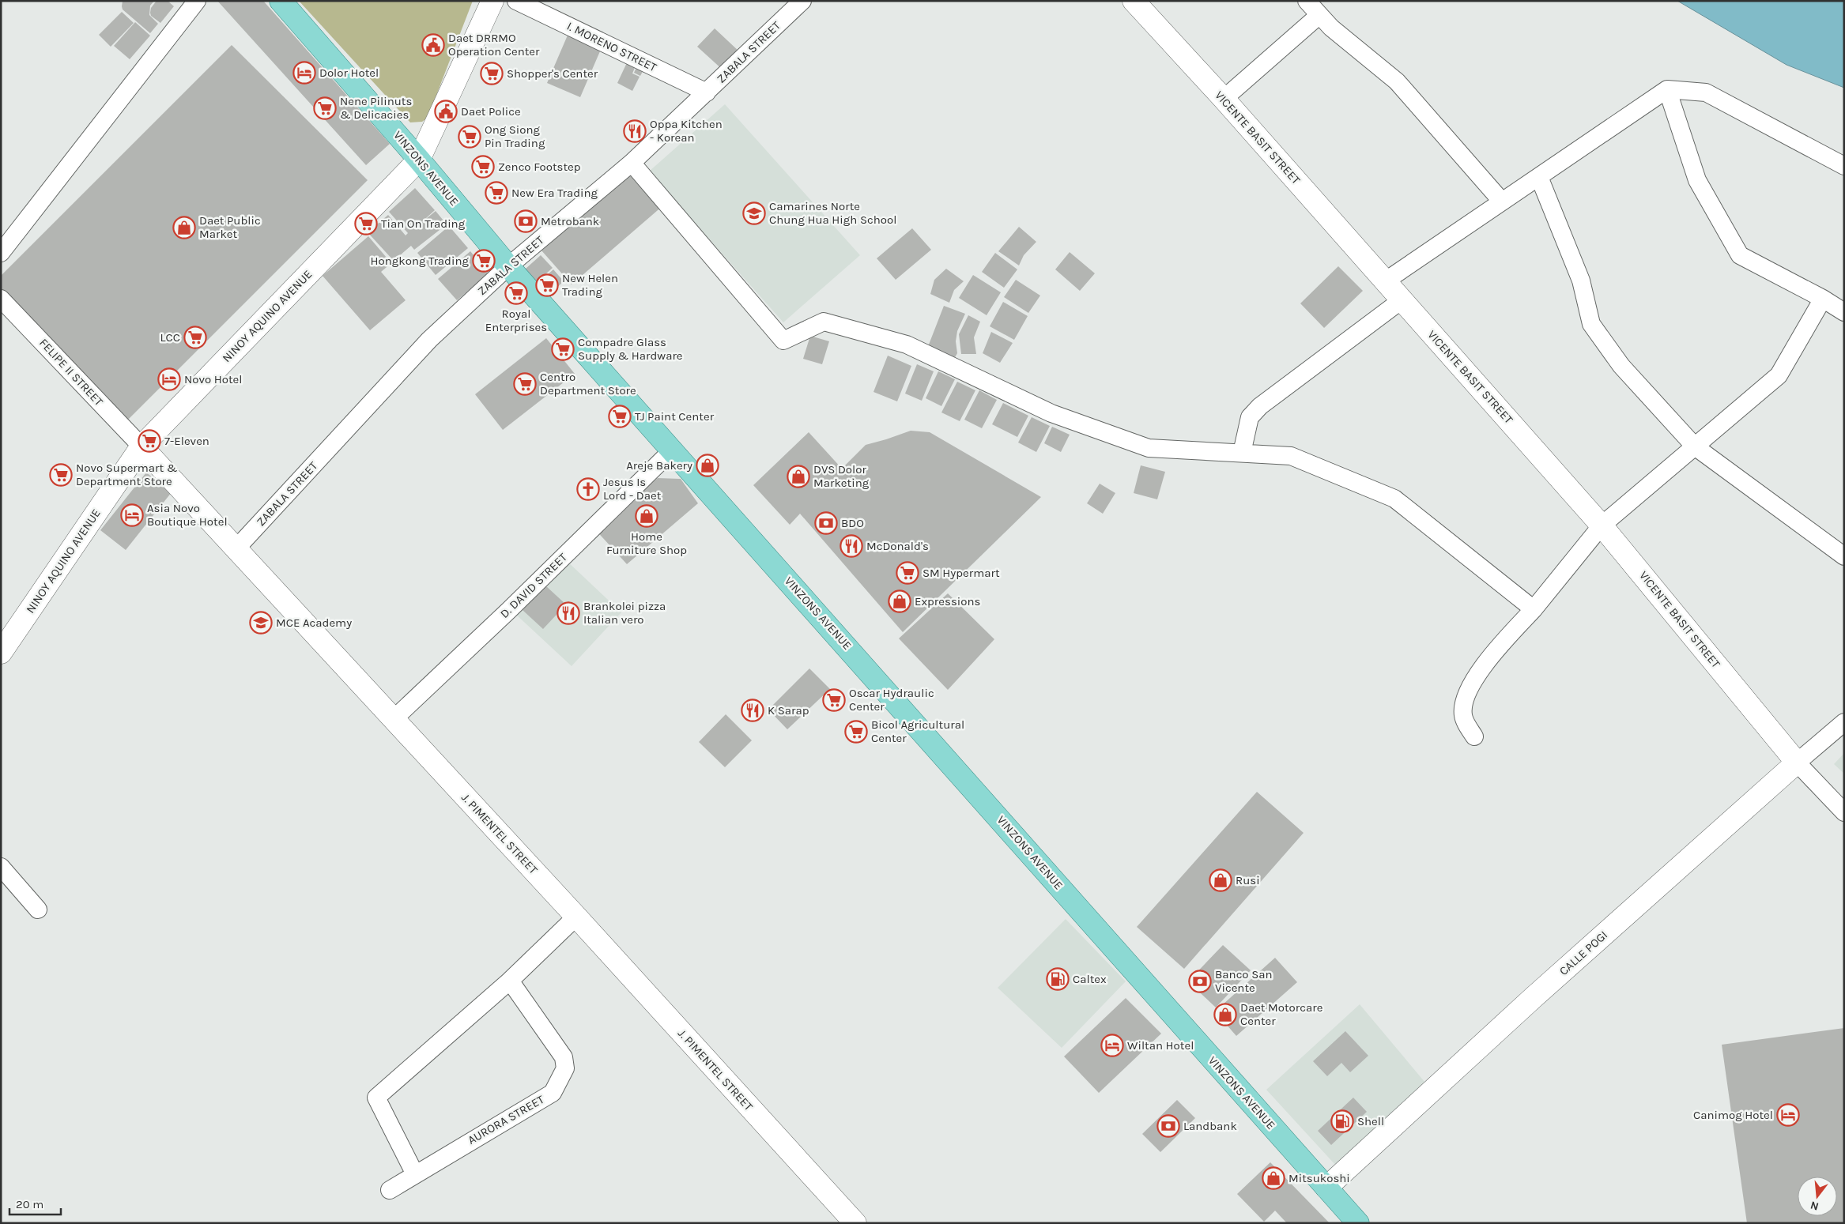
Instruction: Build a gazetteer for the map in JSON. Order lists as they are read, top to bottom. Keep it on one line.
{"streets":{"main road":["VINZONS AVENUE"],"street":["I. MORENO STREET","ZABALA STREET","VICENTE BASIT STREET","NINOY AQUINO AVENUE","FELIPE II STREET","D. DAVID STREET","J. PIMENTEL STREET","CALLE POGI","AURORA STREET"]},"crossings":[["I. MORENO STREET","ZABALA STREET"],["ZABALA STREET","VINZONS AVENUE"],["ZABALA STREET","J. PIMENTEL STREET"],["VICENTE BASIT STREET","CALLE POGI"],["VINZONS AVENUE","NINOY AQUINO AVENUE"],["VINZONS AVENUE","D. DAVID STREET"],["VINZONS AVENUE","CALLE POGI"],["NINOY AQUINO AVENUE","FELIPE II STREET"],["NINOY AQUINO AVENUE","J. PIMENTEL STREET"],["FELIPE II STREET","J. PIMENTEL STREET"],["D. DAVID STREET","J. PIMENTEL STREET"]],"places":{"public building":["Daet DRRMO Operation Center","Daet Police"],"hotel":["Dolor Hotel","Novo Hotel","Asia Novo Boutique Hotel","Wiltan Hotel","Canimog Hotel"],"supermarket":["Shopper's Center","Nene Pilinuts & Delicacies","Ong Siong Pin Trading","Zenco Footstep","New Era Trading","Tian On Trading","Hongkong Trading","New Helen Trading","Royal Enterprises","LCC","Compadre Glass Supply & Hardware","Centro Department Store","TJ Paint Center","7-Eleven","Novo Supermart & Department Store","SM Hypermart","Oscar Hydraulic Center","Bicol Agricultural Center"],"restaurant":["Oppa Kitchen - Korean","McDonald's","Brankolei pizza Italian vero","K Sarap"],"school or university":["Camarines Norte Chung Hua High School","MCE Academy"],"bank":["Metrobank","BDO","Banco San Vicente","Landbank"],"shop":["Daet Public Market","Areje Bakery","DVS Dolor Marketing","Home Furniture Shop","Expressions","Rusi","Daet Motorcare Center","Mitsukoshi"],"church":["Jesus Is Lord - Daet"],"fuel station":["Caltex","Shell"]},"scale_bar":"20 m","north":"bottom"}
